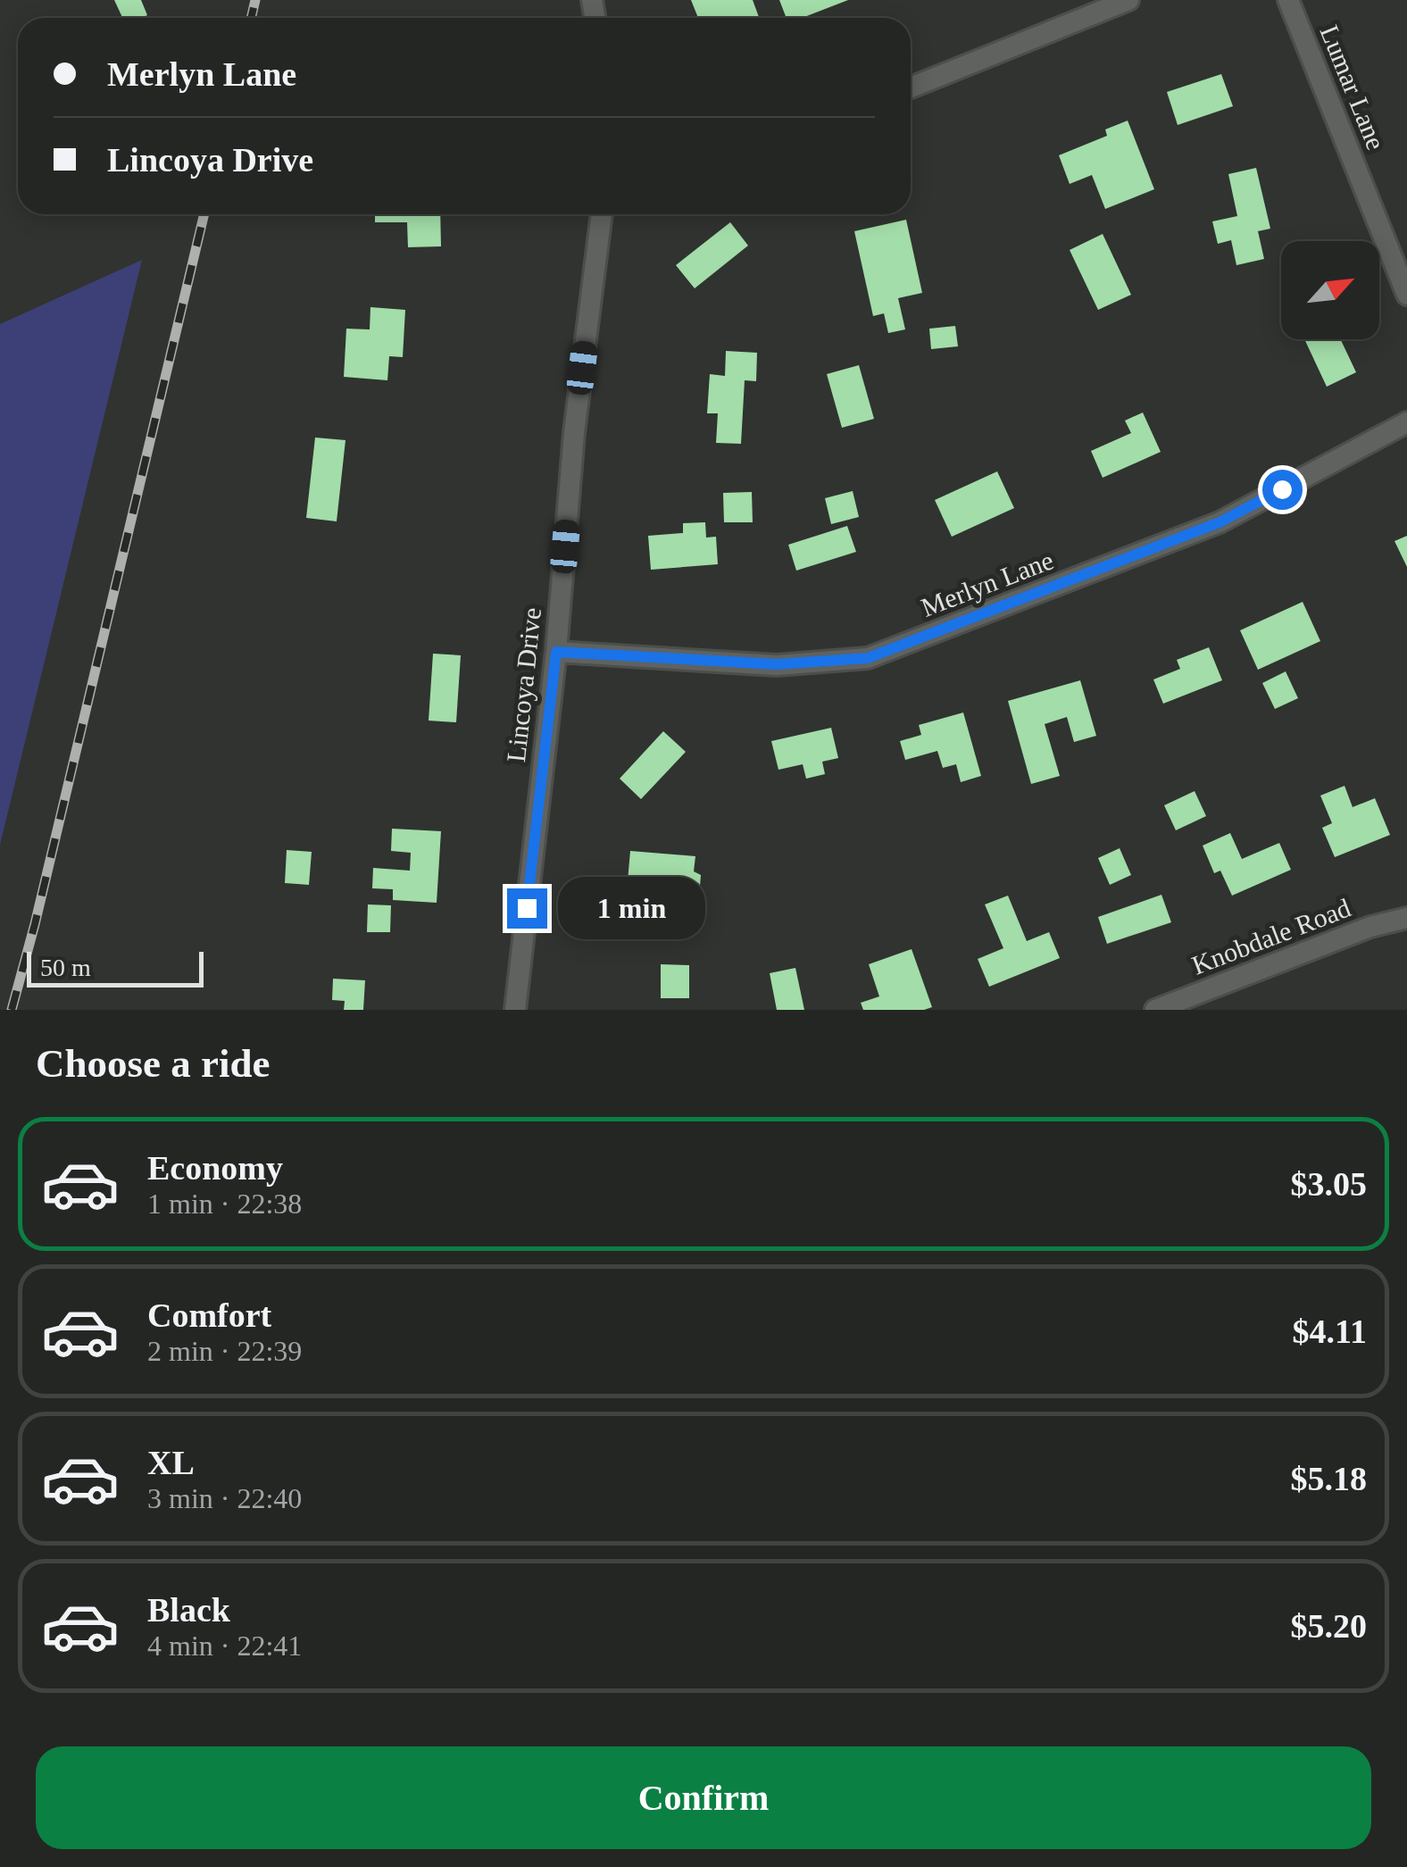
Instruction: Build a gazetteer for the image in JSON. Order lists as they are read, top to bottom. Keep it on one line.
{"streets":{"street":["Lumar Lane","Merlyn Lane","Lincoya Drive","Knobdale Road"]},"crossings":[["Merlyn Lane","Lincoya Drive"]],"scale_bar":"50 m","north":"top right","page":{"banner":["Merlyn Lane","Lincoya Drive"],"bubble":"1 min","scale":"50 m","heading":"Choose a ride","list":[{"name":"Economy","note":"1 min · 22:38","value":"$3.05"},{"name":"Comfort","note":"2 min · 22:39","value":"$4.11"},{"name":"XL","note":"3 min · 22:40","value":"$5.18"},{"name":"Black","note":"4 min · 22:41","value":"$5.20"}],"buttons":"Confirm"}}
